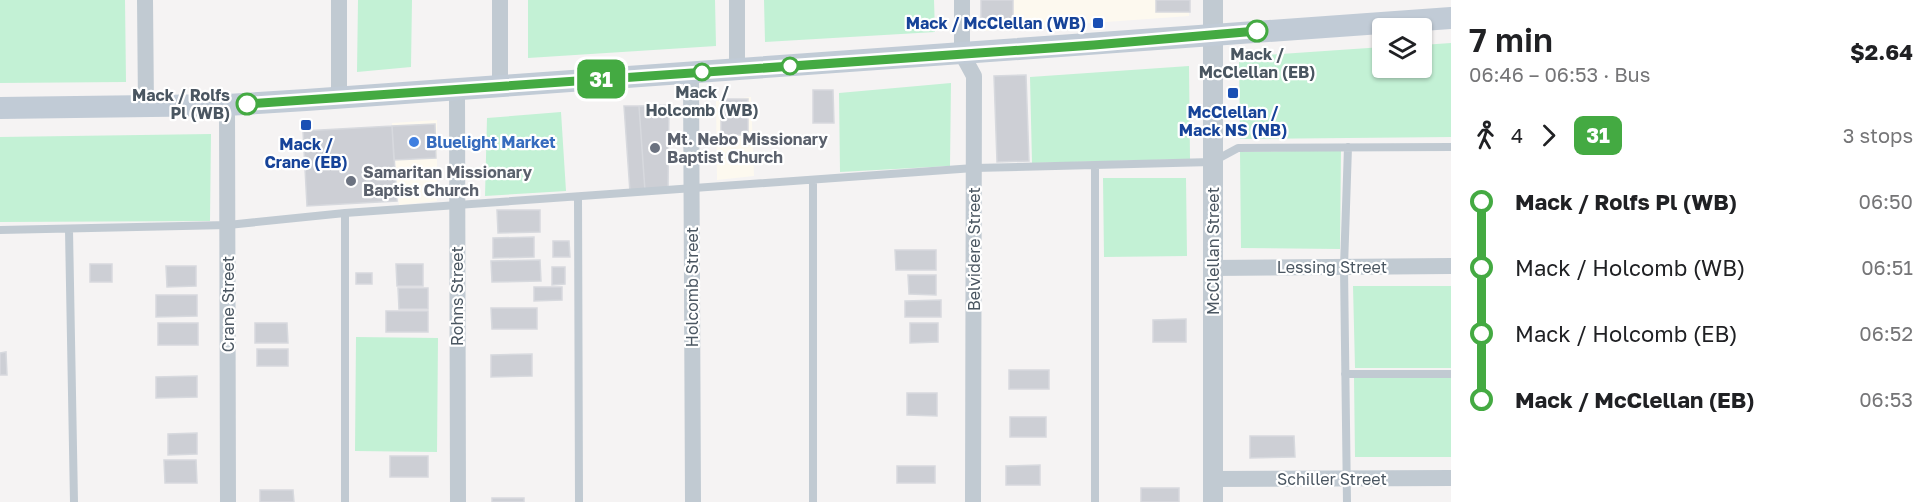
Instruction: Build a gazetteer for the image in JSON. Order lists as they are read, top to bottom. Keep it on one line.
{"streets":{"street":["Belvidere Street","McClellan Street","Lessing Street","Holcomb Street","Rohns Street","Crane Street","Schiller Street"]},"crossings":[["McClellan Street","Lessing Street"],["McClellan Street","Schiller Street"]],"places":{"transit":["Mack / McClellan (WB)","McClellan / Mack NS (NB)","Mack / Crane (EB)"],"other":["Mack / McClellan (EB)","Mack / Holcomb (WB)","Mack / Rolfs Pl (WB)","Bluelight Market","Mt. Nebo Missionary Baptist Church","Samaritan Missionary Baptist Church"]},"lines":["bus line 31"],"page":{"on_map":"31","heading":["7 min","06:46 – 06:53 · Bus","$2.64"],"legs":["4","31","3 stops"],"list":[{"name":"Mack / Rolfs Pl (WB)","value":"06:50"},{"name":"Mack / Holcomb (WB)","value":"06:51"},{"name":"Mack / Holcomb (EB)","value":"06:52"},{"name":"Mack / McClellan (EB)","value":"06:53"}]}}
